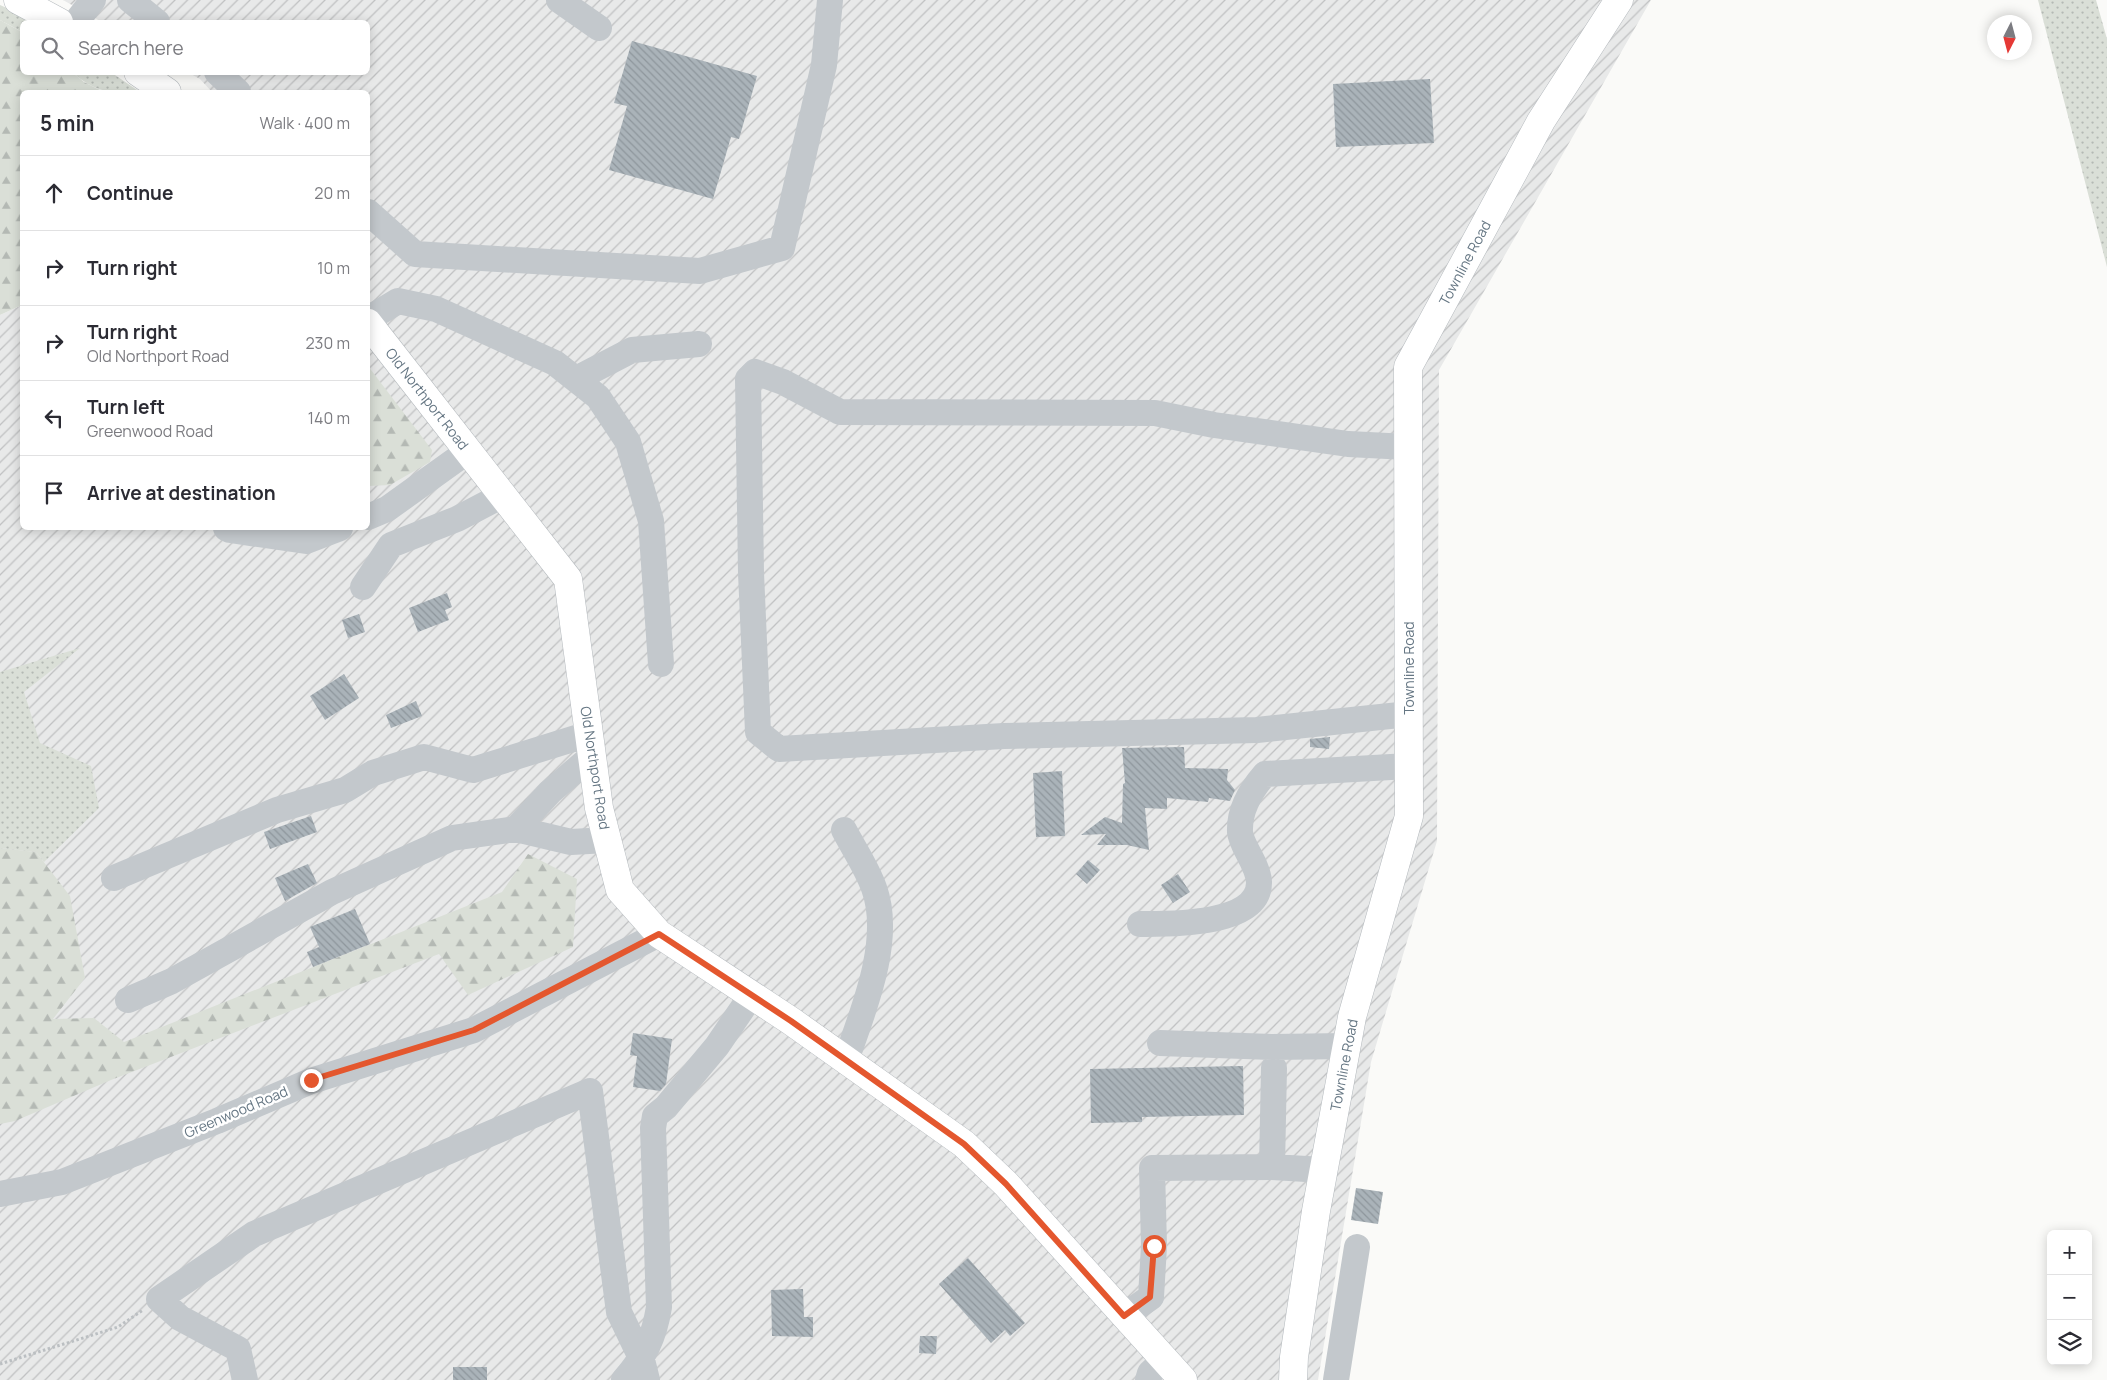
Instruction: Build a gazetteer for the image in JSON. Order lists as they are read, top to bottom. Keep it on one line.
{"streets":{"main road":["Townline Road","Old Northport Road"],"street":["Greenwood Road"]},"crossings":[["Old Northport Road","Greenwood Road"]],"north":"bottom","page":{"search":"Search here","heading":["5 min","Walk · 400 m"],"list":[["Continue","20 m"],["Turn right","10 m"],["Turn right","Old Northport Road","230 m"],["Turn left","Greenwood Road","140 m"],"Arrive at destination"],"map_buttons":["+","−"]}}
